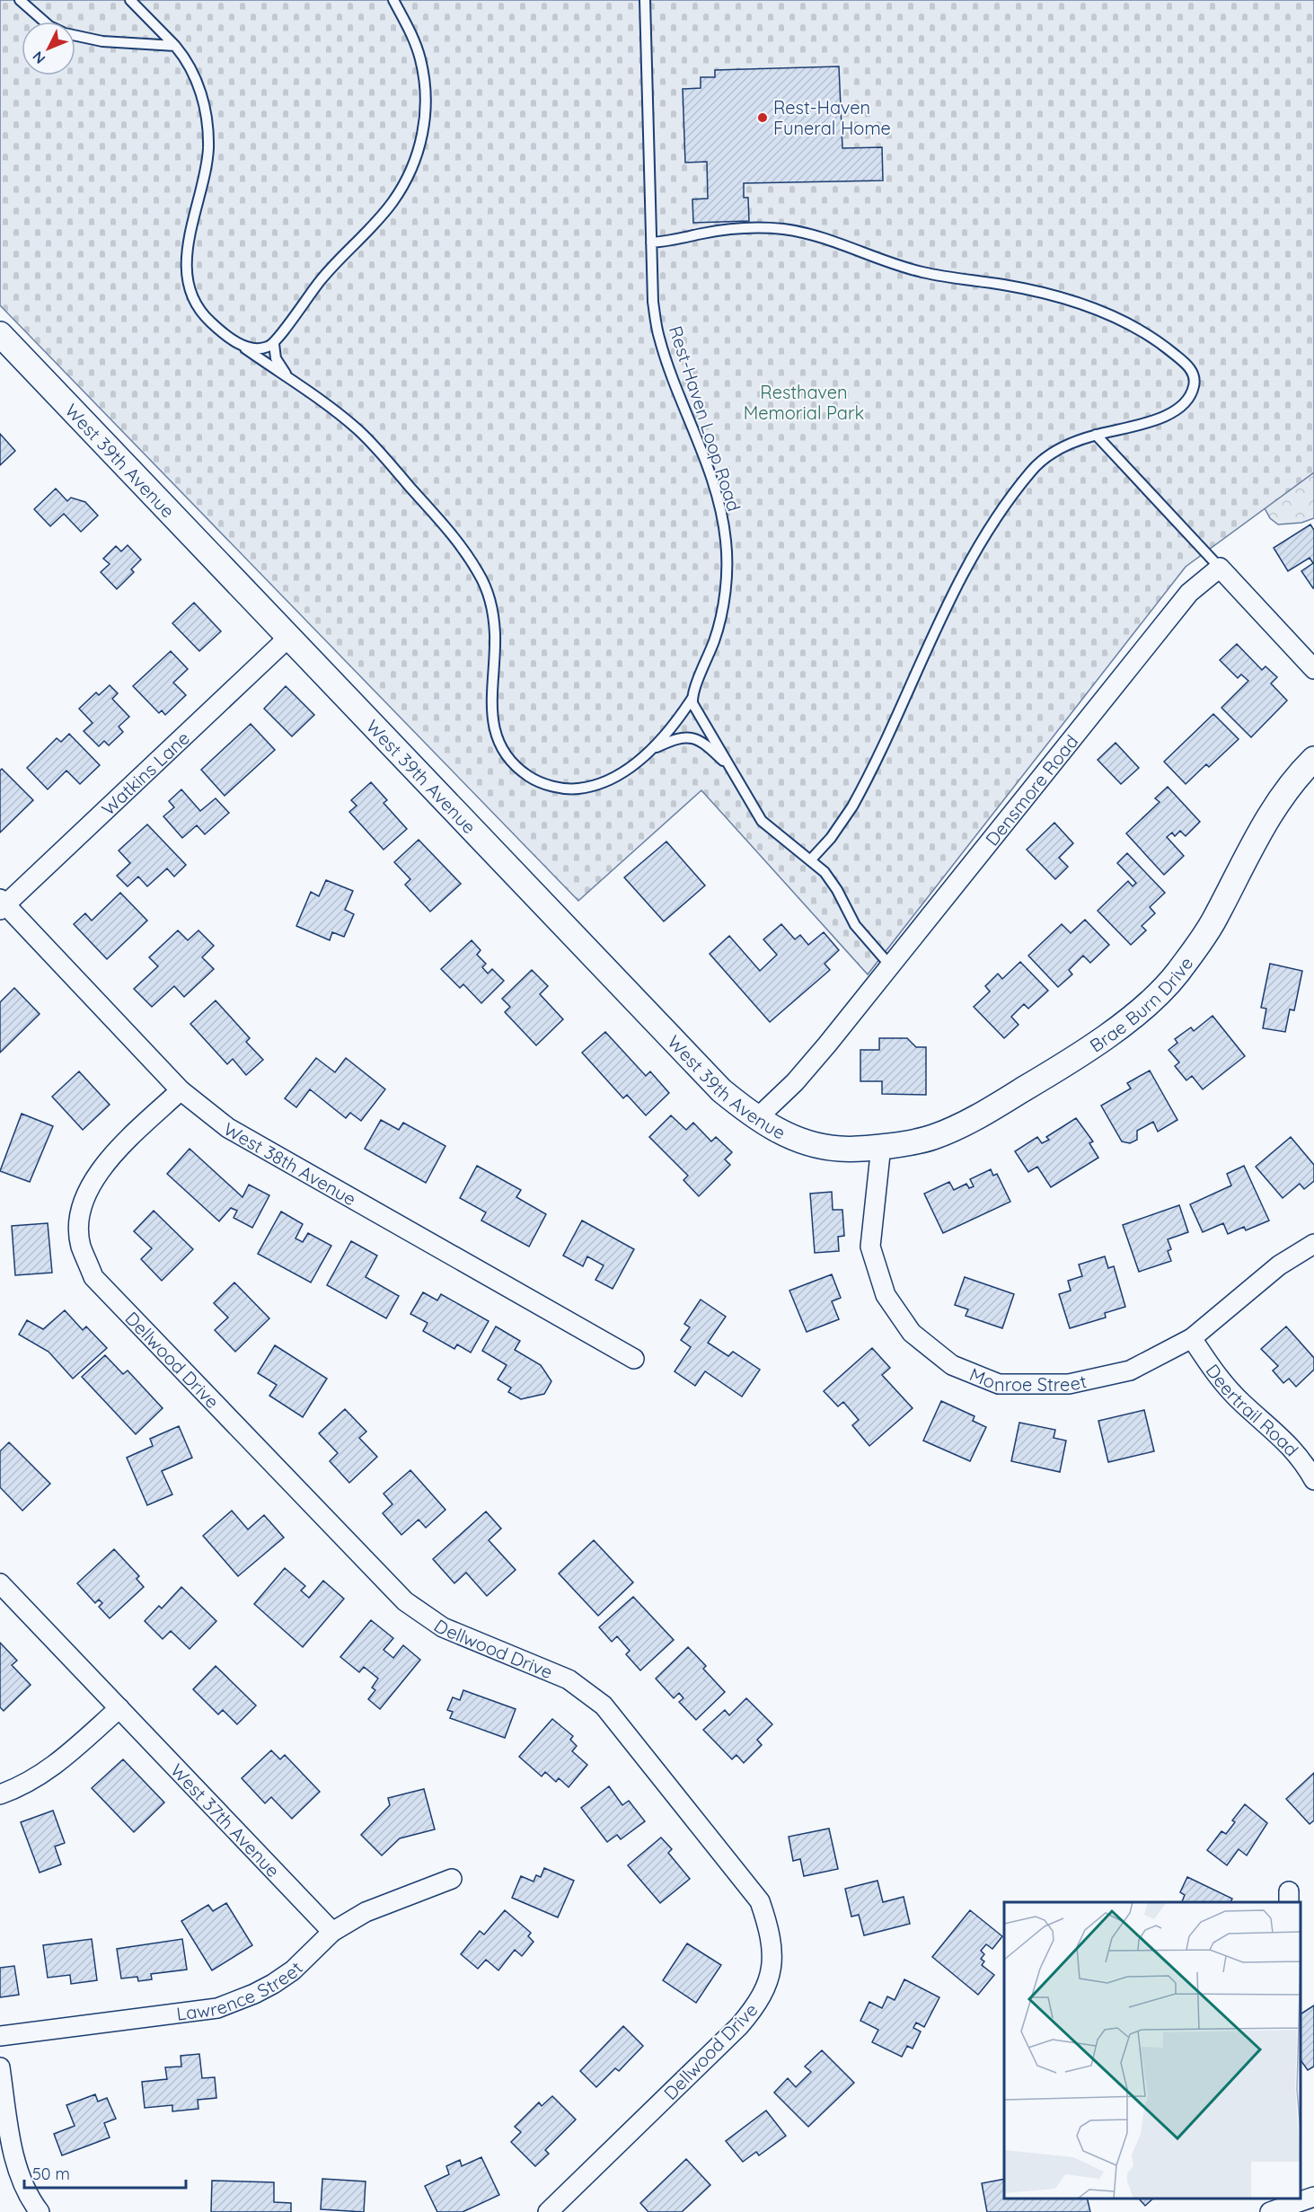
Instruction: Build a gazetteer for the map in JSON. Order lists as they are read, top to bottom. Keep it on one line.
{"streets":{"street":["West 39th Avenue","Watkins Lane","Densmore Road","Brae Burn Drive","West 38th Avenue","Dellwood Drive","Monroe Street","Deertrail Road","West 37th Avenue","Lawrence Street"],"lane":["Rest-Haven Loop Road"]},"crossings":[["West 39th Avenue","Watkins Lane"],["West 39th Avenue","Densmore Road"],["West 39th Avenue","Brae Burn Drive"],["West 39th Avenue","Monroe Street"],["Watkins Lane","West 38th Avenue"],["Brae Burn Drive","Monroe Street"],["West 38th Avenue","Dellwood Drive"],["Monroe Street","Deertrail Road"],["West 37th Avenue","Lawrence Street"]],"parks":["Resthaven Memorial Park"],"places":["Rest-Haven Funeral Home"],"scale_bar":"50 m","north":"bottom left"}
